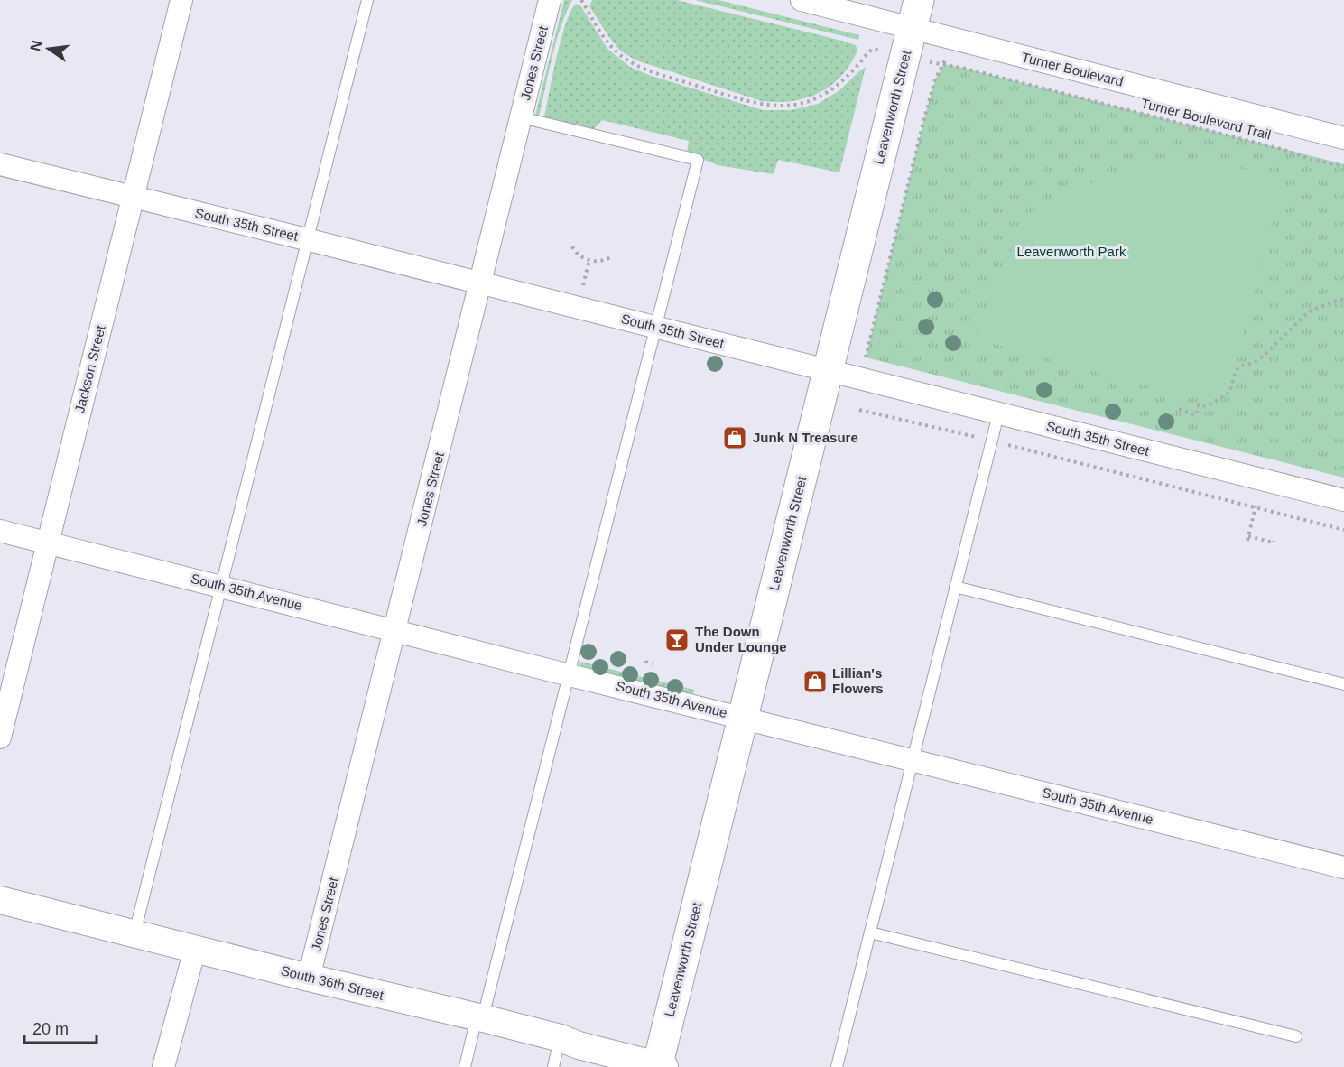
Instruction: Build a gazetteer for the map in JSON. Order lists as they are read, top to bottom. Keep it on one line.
{"streets":{"main road":["Leavenworth Street"],"street":["Jones Street","Turner Boulevard","South 35th Street","Jackson Street","South 35th Avenue","South 36th Street"],"path":["Turner Boulevard Trail"]},"crossings":[["Jones Street","South 35th Street"],["Jones Street","South 35th Avenue"],["Jones Street","South 36th Street"],["Turner Boulevard","Leavenworth Street"],["Leavenworth Street","South 35th Street"],["Leavenworth Street","South 35th Avenue"],["Leavenworth Street","South 36th Street"],["South 35th Street","Jackson Street"],["Jackson Street","South 35th Avenue"]],"parks":["Leavenworth Park"],"places":{"shop":["Junk N Treasure","Lillian's Flowers"],"bar":["The Down Under Lounge"]},"scale_bar":"20 m","north":"left"}
